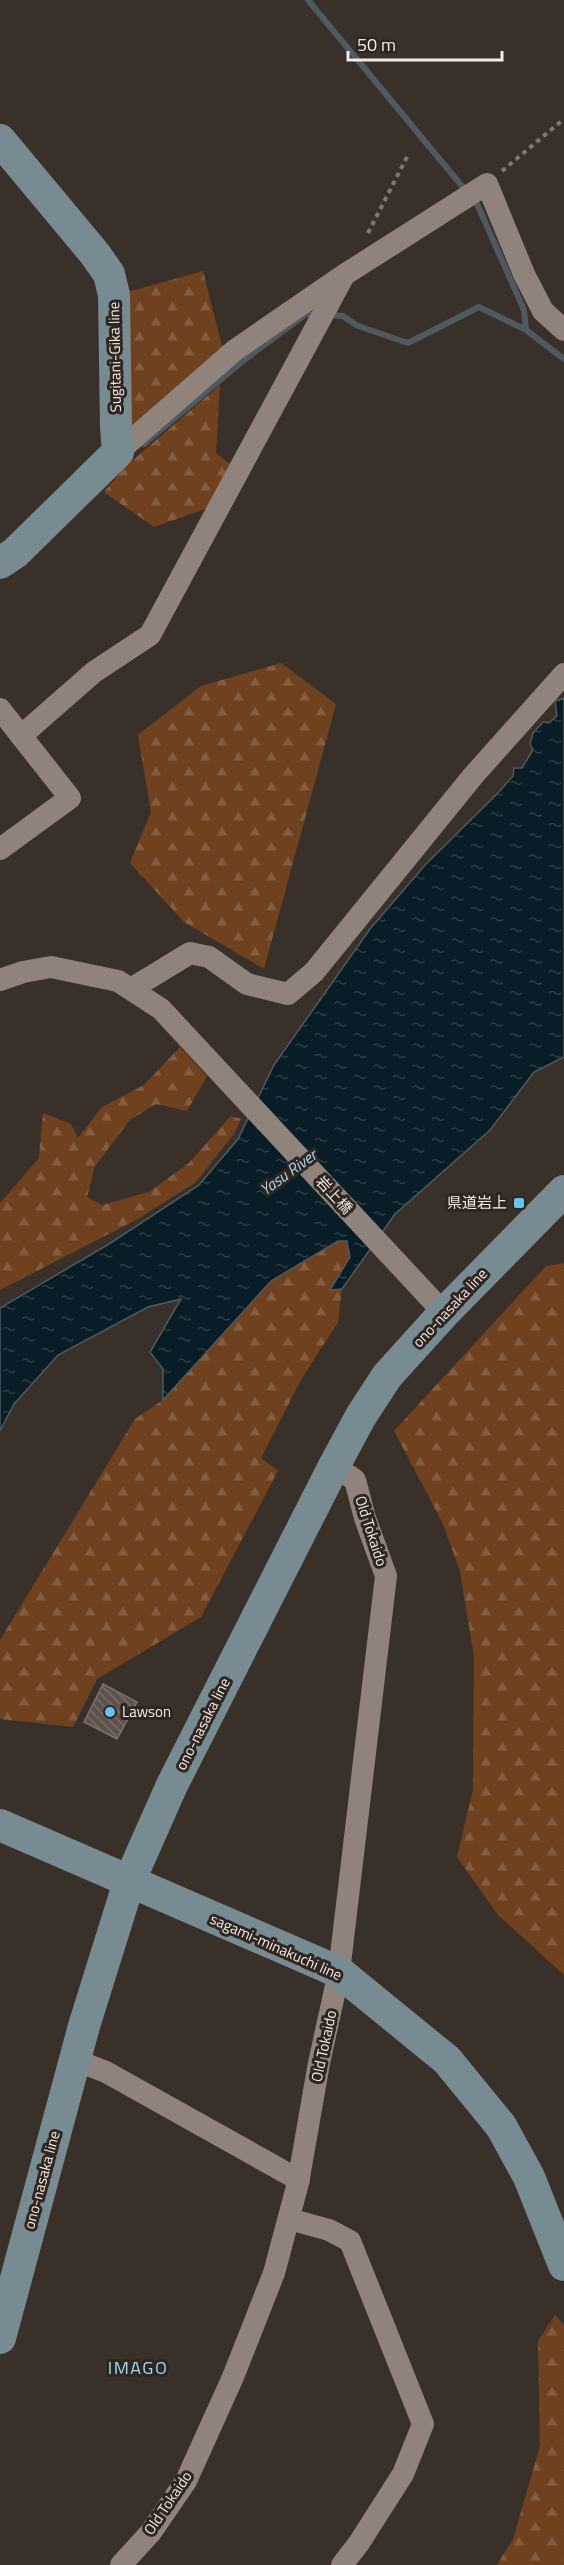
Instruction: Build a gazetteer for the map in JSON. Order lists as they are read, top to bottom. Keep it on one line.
{"streets":{"main road":["Sugitani-Gika line","ono-nasaka line","sagami-minakuchi line"],"street":["岩上橋","Old Tokaido"]},"crossings":[["岩上橋","ono-nasaka line"],["ono-nasaka line","Old Tokaido"],["ono-nasaka line","sagami-minakuchi line"],["Old Tokaido","sagami-minakuchi line"]],"districts":["IMAGO"],"water":["Yasu River"],"places":{"transit":["県道岩上"],"other":["Lawson"]},"scale_bar":"50 m"}
